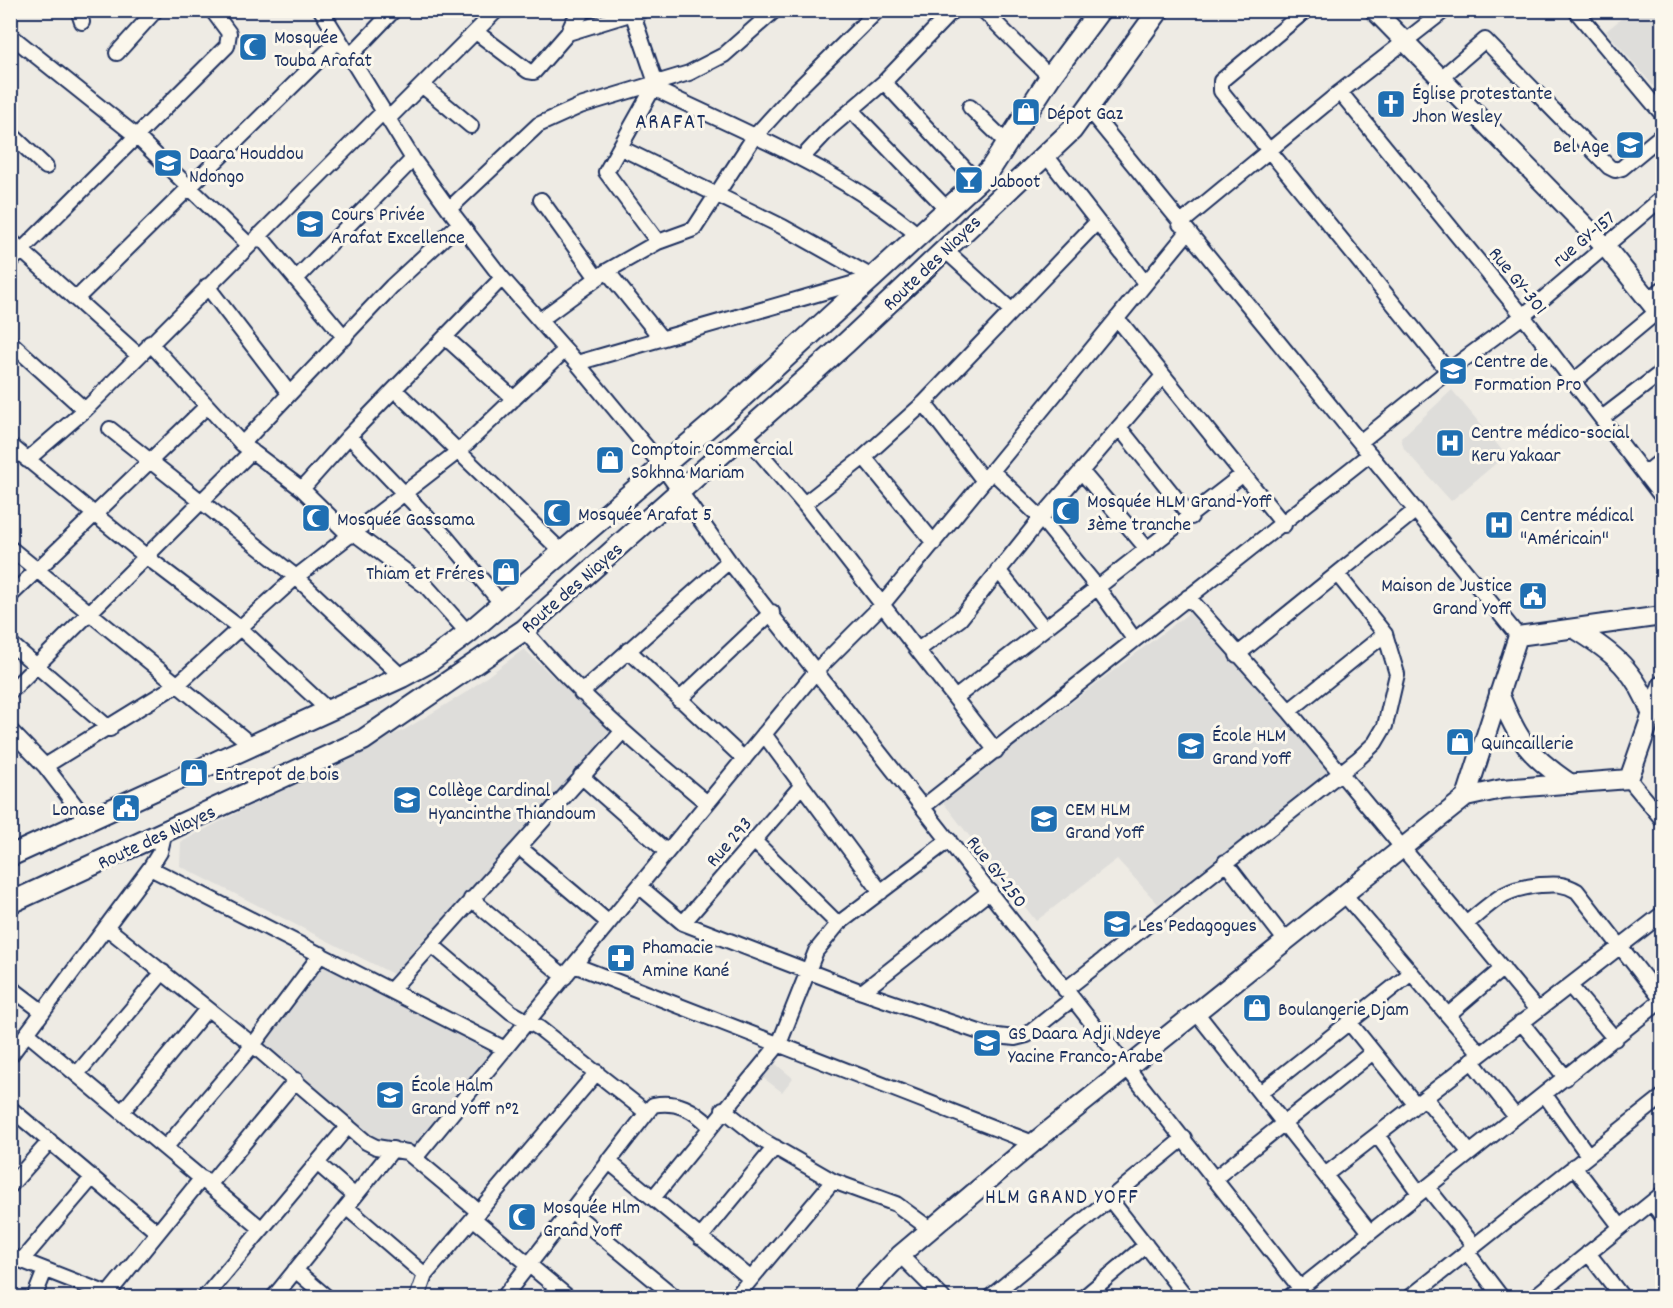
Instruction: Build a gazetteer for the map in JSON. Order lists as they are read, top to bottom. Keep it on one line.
{"streets":{"main road":["Route des Niayes"],"street":["rue GY-157","Rue GY-301","Rue 293","Rue GY-250"]},"crossings":[["rue GY-157","Rue GY-301"],["Route des Niayes","Rue GY-250"]],"districts":["ARAFAT","HLM GRAND YOFF"],"places":{"mosque":["Mosquée Touba Arafat","Mosquée HLM Grand-Yoff 3ème tranche","Mosquée Arafat 5","Mosquée Gassama","Mosquée Hlm Grand Yoff"],"church":["Église protestante Jhon Wesley"],"shop":["Dépot Gaz","Comptoir Commercial Sokhna Mariam","Thiam et Fréres","Quincaillerie","Entrepot de bois","Boulangerie Djam"],"school or university":["Bel Age","Daara Houddou Ndongo","Cours Privée Arafat Excellence","Centre de Formation Pro","École HLM Grand Yoff","Collège Cardinal Hyancinthe Thiandoum","CEM HLM Grand Yoff","Les Pedagogues","GS Daara Adji Ndeye Yacine Franco-Arabe","École Halm Grand Yoff n°2"],"bar":["Jaboot"],"hospital":["Centre médico-social Keru Yakaar","Centre médical \"Américain\""],"public building":["Maison de Justice Grand Yoff","Lonase"],"pharmacy":["Phamacie Amine Kané"]}}
